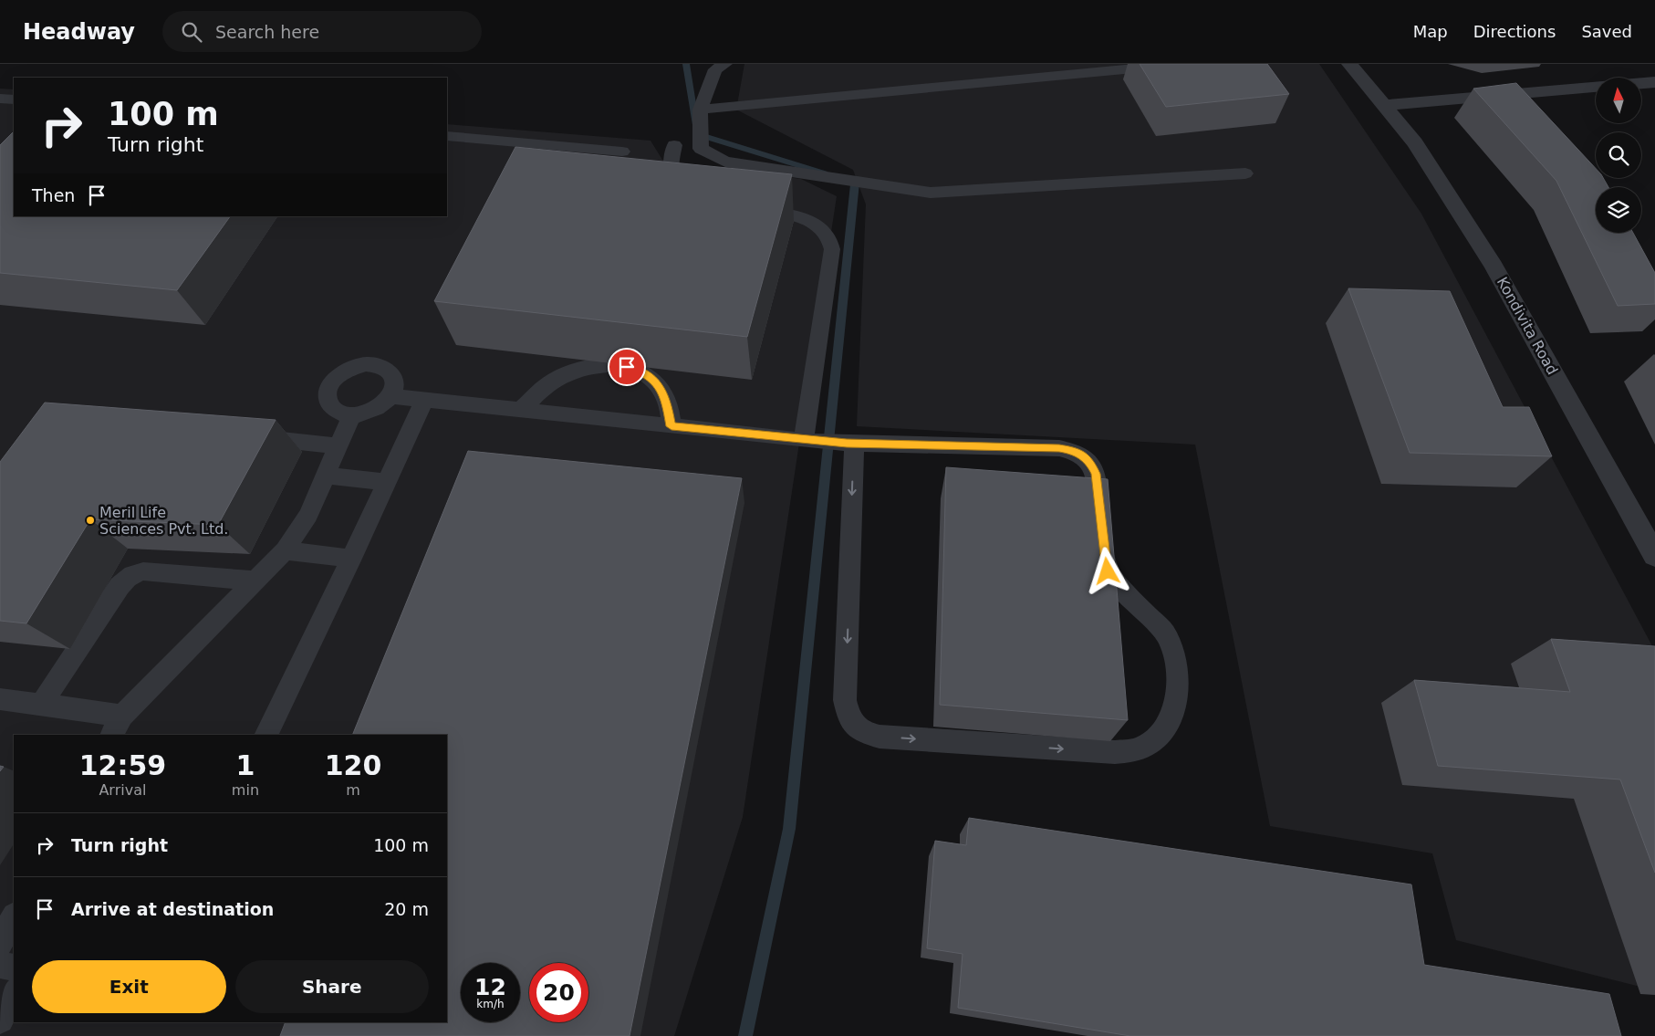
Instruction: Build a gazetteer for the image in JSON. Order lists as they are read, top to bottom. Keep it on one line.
{"streets":{"street":["Kondivita Road"]},"places":["Meril Life Sciences Pvt. Ltd."],"north":"top","page":{"header":"Headway","search":"Search here","nav":["Map","Directions","Saved"],"turn":["100 m","Turn right"],"then":"Then","eta":["12:59","Arrival","1","min","120","m"],"list":[{"name":"Turn right","value":"100 m"},{"name":"Arrive at destination","value":"20 m"}],"buttons":["Exit","Share"],"speed":"12 km/h","limit":"20"}}
